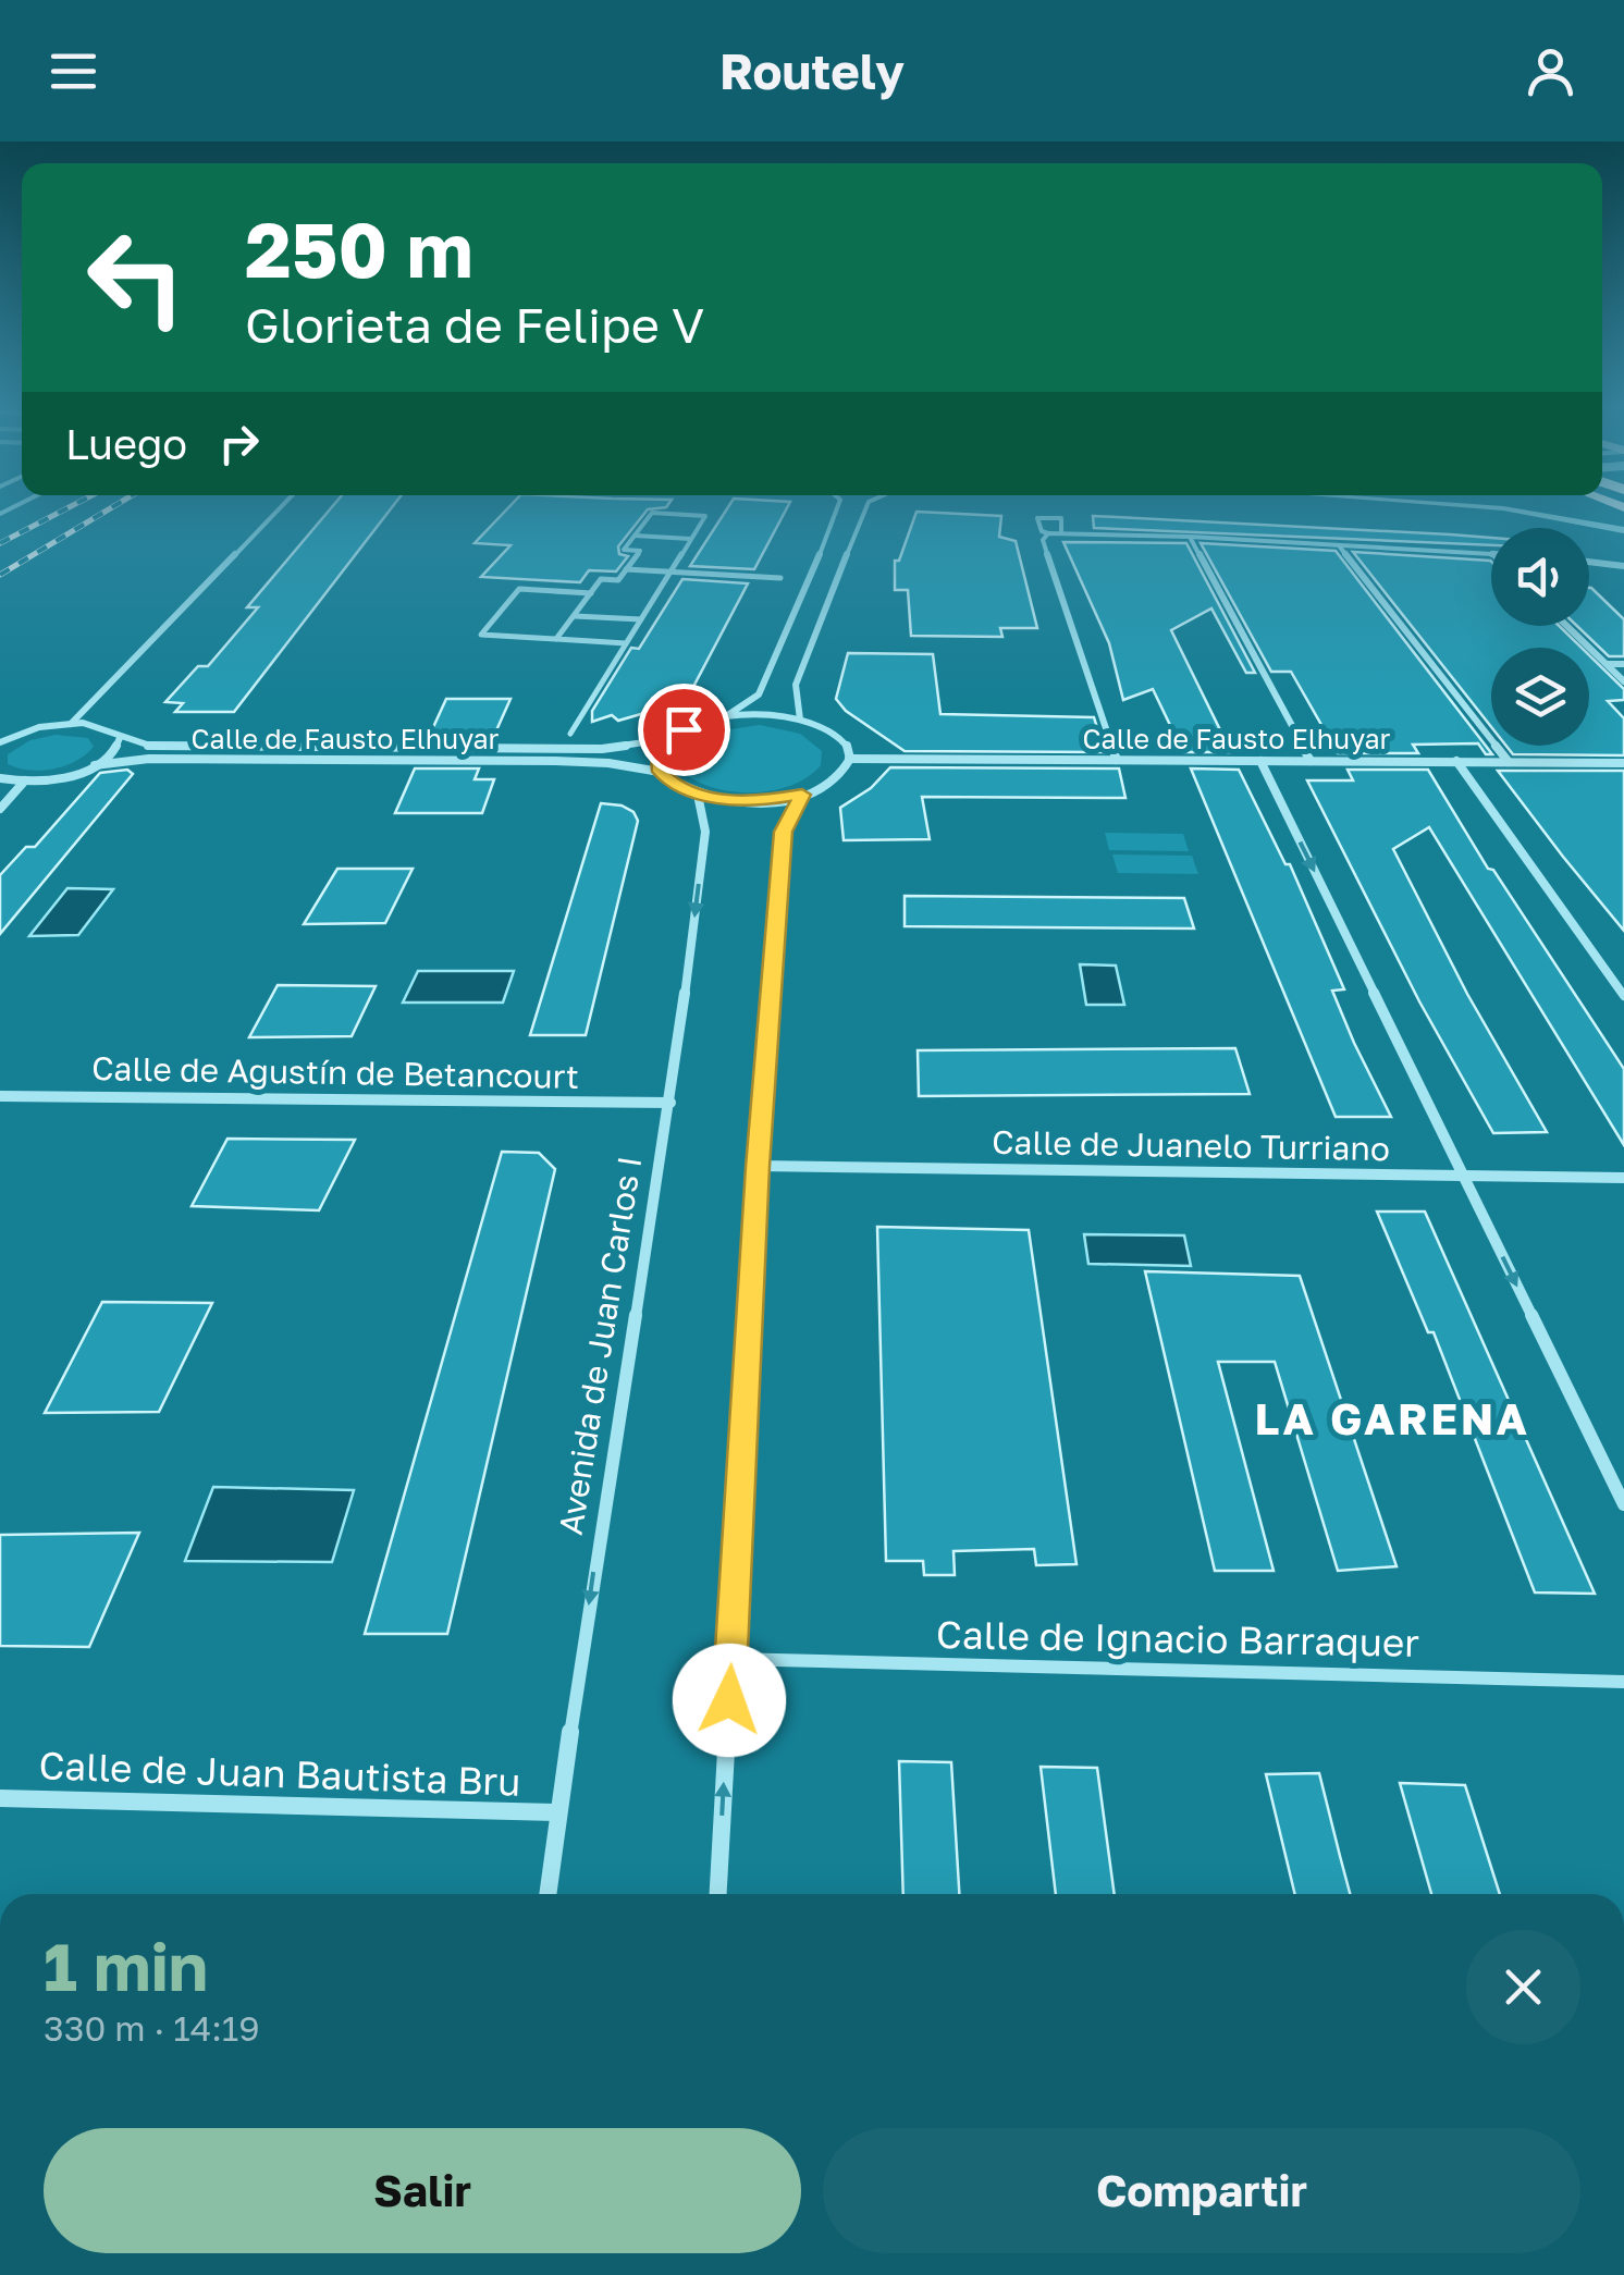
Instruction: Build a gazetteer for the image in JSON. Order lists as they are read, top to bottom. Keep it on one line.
{"streets":{"street":["Calle de Fausto Elhuyar","Calle de Agustín de Betancourt","Calle de Juanelo Turriano","Avenida de Juan Carlos I","Calle de Ignacio Barraquer","Calle de Juan Bautista Bru"]},"crossings":[["Calle de Agustín de Betancourt","Avenida de Juan Carlos I"],["Avenida de Juan Carlos I","Calle de Juan Bautista Bru"]],"districts":["LA GARENA"],"page":{"header":"Routely","turn":["250 m","Glorieta de Felipe V"],"then":"Luego","heading":["1 min","330 m · 14:19"],"buttons":["Salir","Compartir"]}}
